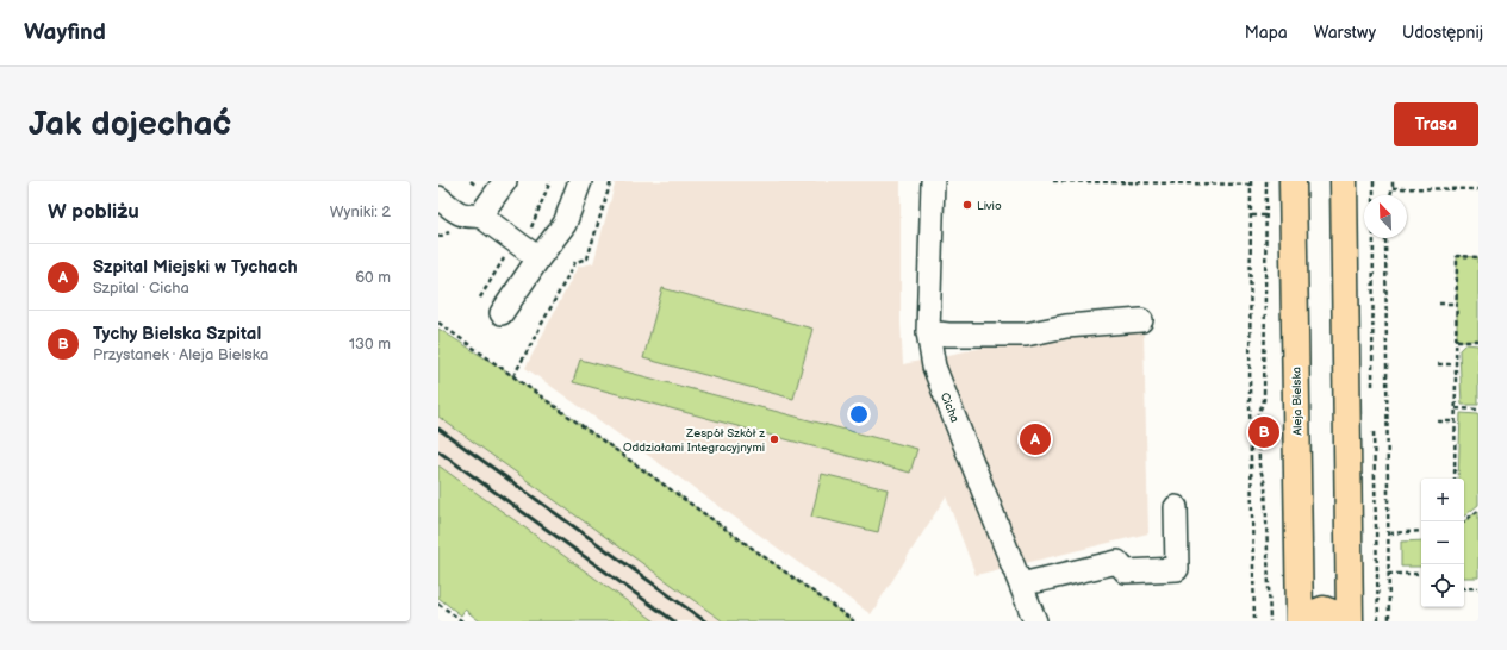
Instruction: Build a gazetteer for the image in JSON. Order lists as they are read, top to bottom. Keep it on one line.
{"streets":{"main road":["Aleja Bielska"],"street":["Cicha"]},"places":["Livio","Zespół Szkół z Oddziałami Integracyjnymi"],"north":"top left","page":{"header":"Wayfind","nav":["Mapa","Warstwy","Udostępnij"],"buttons":"Trasa","title":"Jak dojechać","heading":["W pobliżu","Wyniki: 2"],"list":[{"mark":"A","name":"Szpital Miejski w Tychach","note":"Szpital · Cicha","value":"60 m"},{"mark":"B","name":"Tychy Bielska Szpital","note":"Przystanek · Aleja Bielska","value":"130 m"}],"pins":["B","A"],"map_buttons":["+","−"]}}
